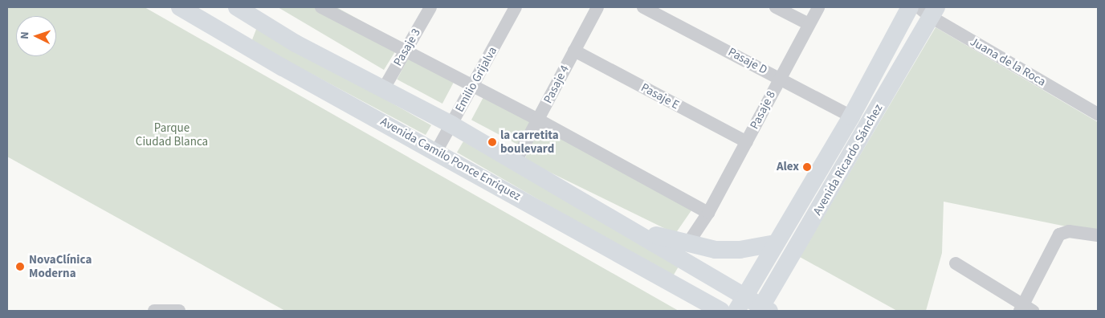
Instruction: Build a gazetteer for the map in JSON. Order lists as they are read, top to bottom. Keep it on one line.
{"streets":{"main road":["Avenida Camilo Ponce Enriquez","Avenida Ricardo Sánchez"],"street":["Pasaje 3","Pasaje D","Juana de la Roca","Emilio Grijalva","Pasaje 4","Pasaje E","Pasaje 8"]},"crossings":[["Pasaje D","Pasaje 8"],["Pasaje D","Avenida Ricardo Sánchez"],["Juana de la Roca","Avenida Ricardo Sánchez"],["Emilio Grijalva","Avenida Camilo Ponce Enriquez"],["Pasaje 4","Pasaje E"],["Pasaje E","Pasaje 8"]],"parks":["Parque Ciudad Blanca"],"places":["la carretita boulevard","Alex","NovaClínica Moderna"],"north":"left"}
